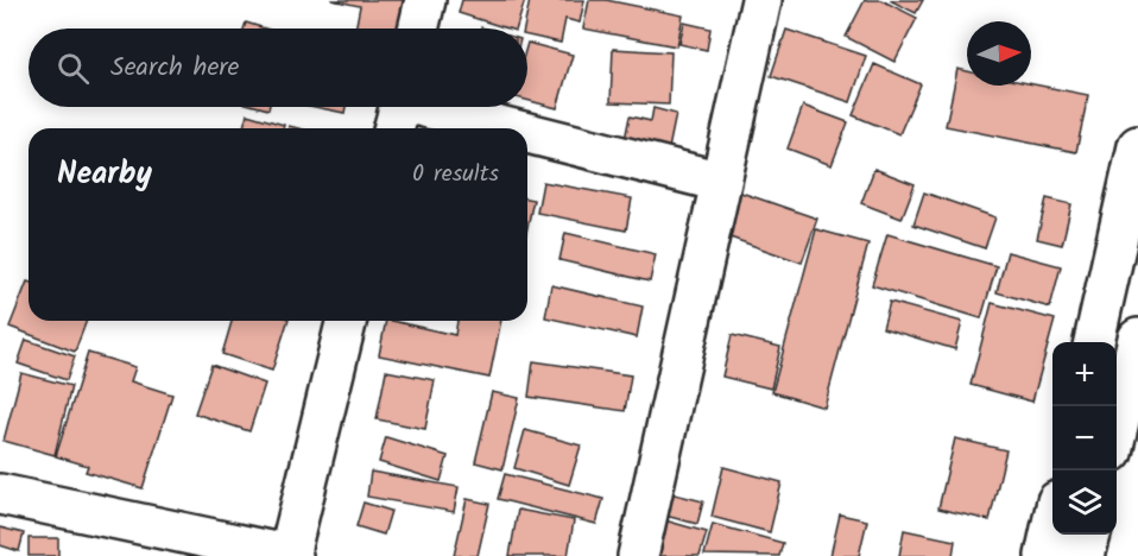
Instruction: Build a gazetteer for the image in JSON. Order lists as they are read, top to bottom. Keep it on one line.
{"north":"right","page":{"search":"Search here","heading":["Nearby","0 results"],"map_buttons":["+","−"]}}
